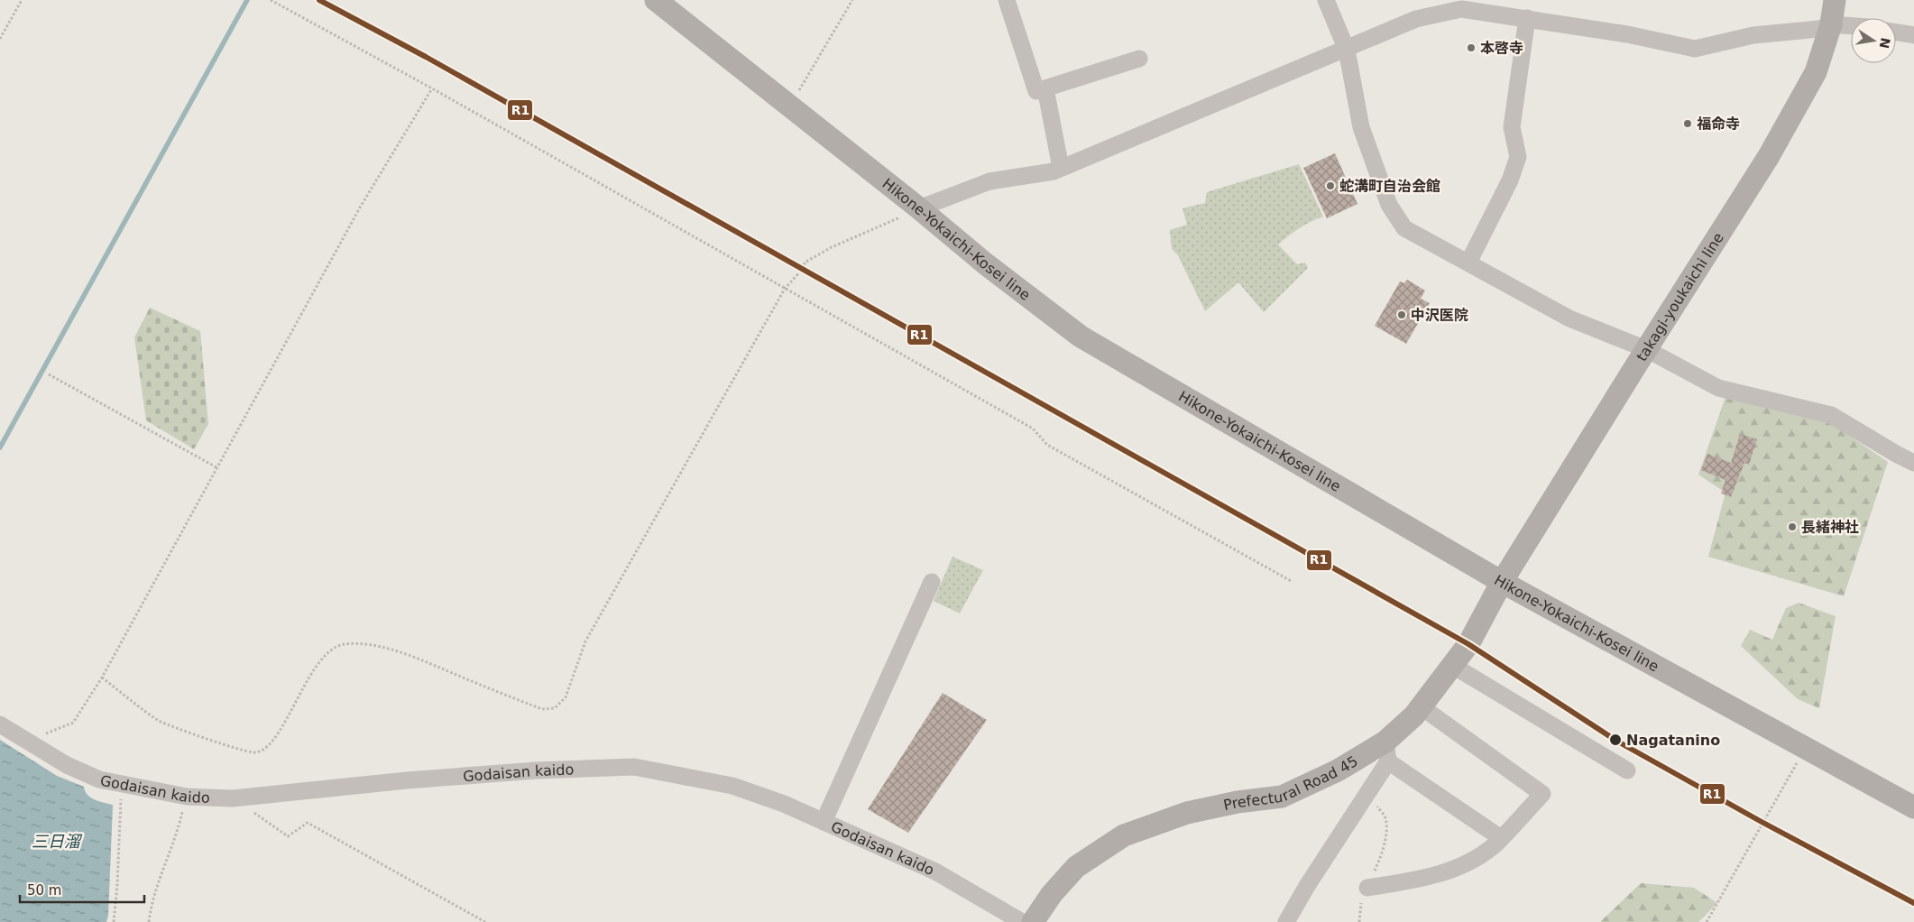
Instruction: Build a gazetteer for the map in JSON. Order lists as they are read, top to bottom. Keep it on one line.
{"streets":{"main road":["Hikone-Yokaichi-Kosei line","takagi-youkaichi line","Prefectural Road 45"],"street":["Godaisan kaido"]},"crossings":[["Hikone-Yokaichi-Kosei line","takagi-youkaichi line"],["Hikone-Yokaichi-Kosei line","Prefectural Road 45"],["takagi-youkaichi line","Prefectural Road 45"]],"water":["三日溜"],"places":["本啓寺","福命寺","蛇溝町自治会館","中沢医院","長緒神社","Nagatanino"],"lines":["transit line R1"],"scale_bar":"50 m","north":"right"}
